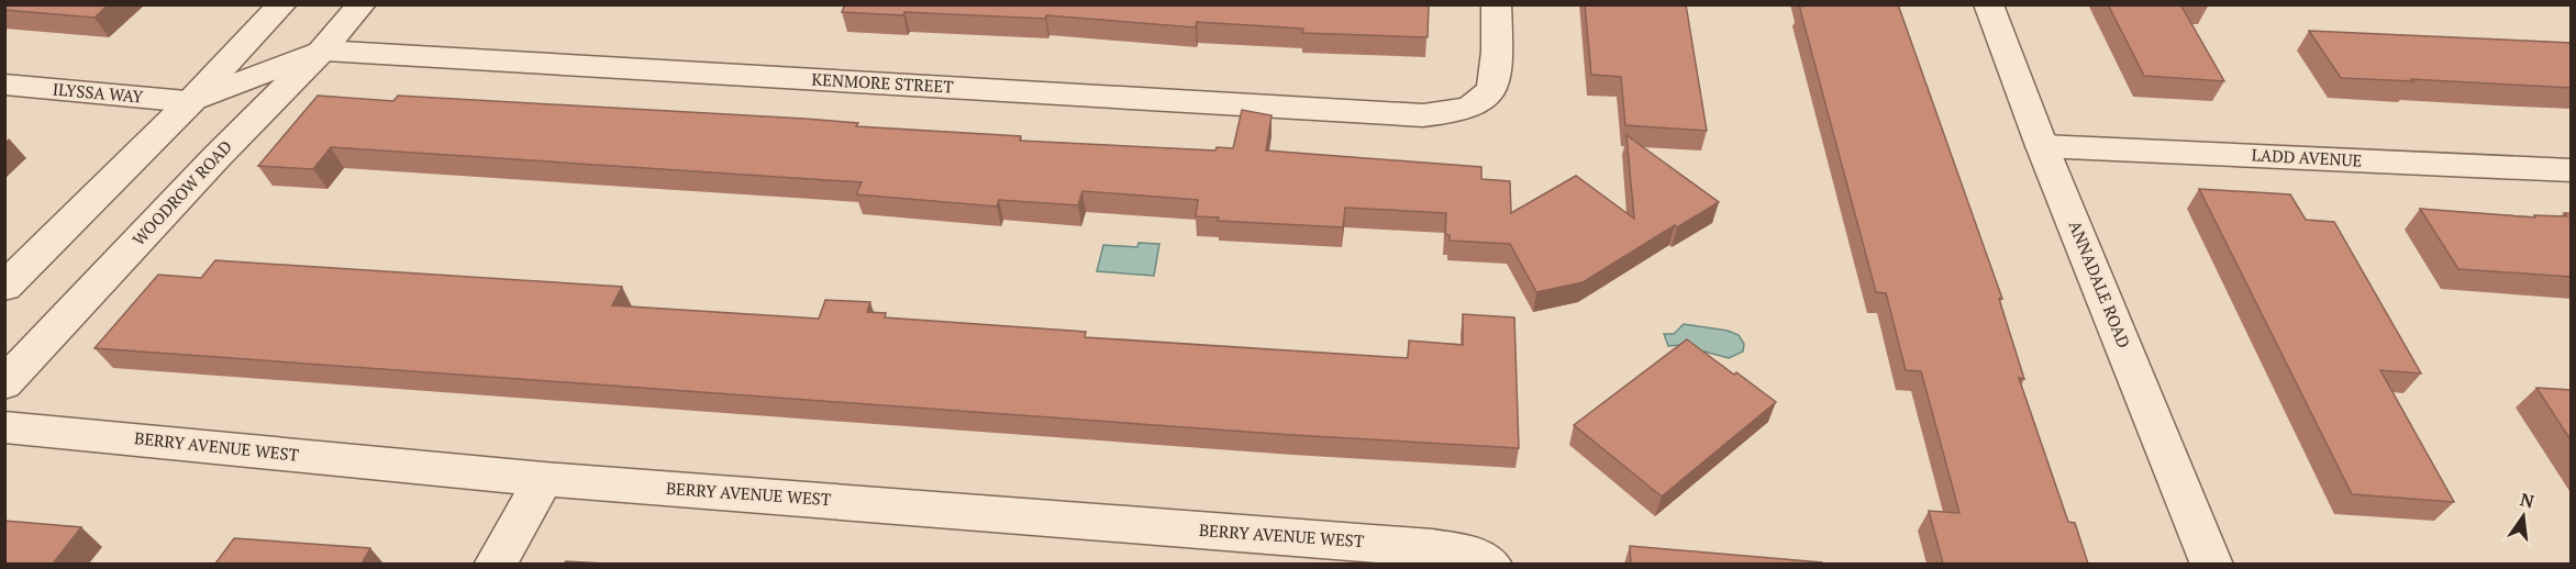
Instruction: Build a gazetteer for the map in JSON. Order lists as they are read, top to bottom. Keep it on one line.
{"streets":{"street":["KENMORE STREET","ILYSSA WAY","LADD AVENUE","WOODROW ROAD","ANNADALE ROAD","BERRY AVENUE WEST"]},"crossings":[["KENMORE STREET","ILYSSA WAY"],["KENMORE STREET","WOODROW ROAD"],["LADD AVENUE","ANNADALE ROAD"]],"north":"top"}
